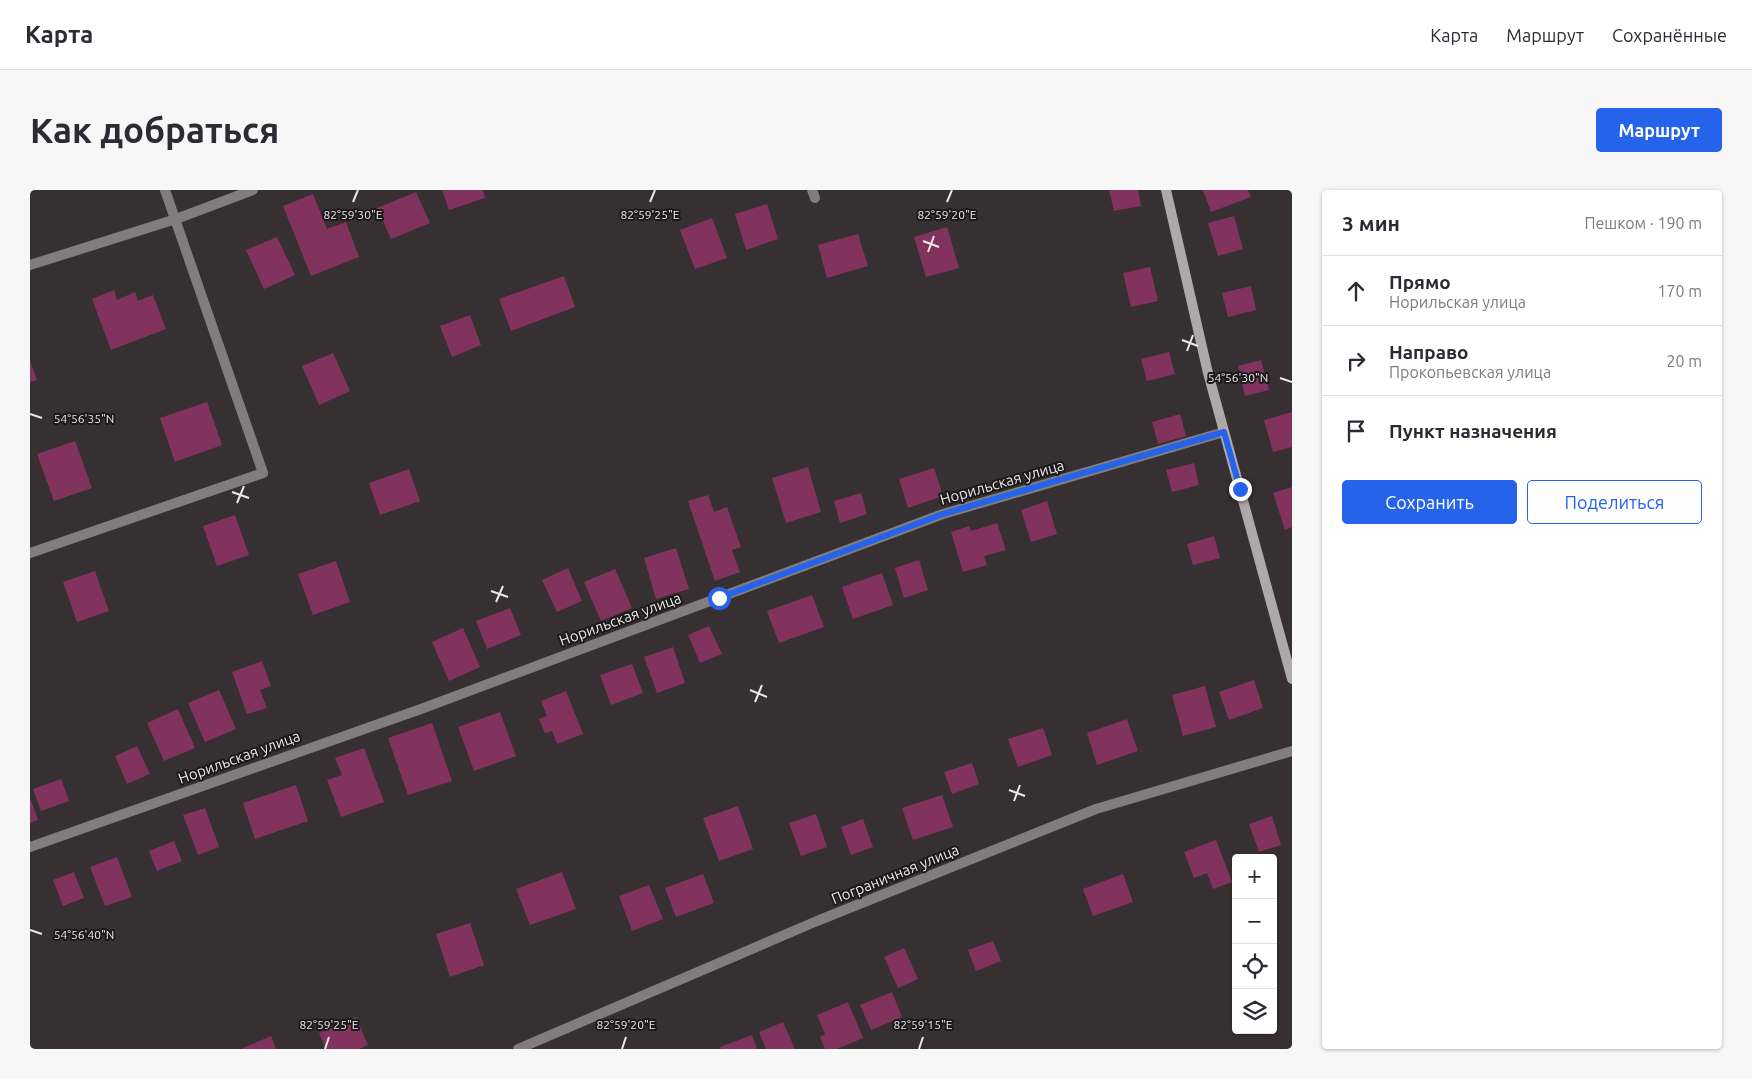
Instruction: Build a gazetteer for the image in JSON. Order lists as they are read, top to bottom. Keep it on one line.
{"streets":{"street":["Норильская улица","Пограничная улица"]},"page":{"header":"Карта","nav":["Карта","Маршрут","Сохранённые"],"buttons":["Маршрут",["Сохранить","Поделиться"]],"title":"Как добраться","heading":["3 мин","Пешком · 190 m"],"list":[["Прямо","Норильская улица","170 m"],["Направо","Прокопьевская улица","20 m"],"Пункт назначения"],"map_buttons":["+","−"]},"coordinates":["82°59'30\"E","82°59'25\"E","82°59'20\"E","54°56'30\"N","54°56'35\"N","54°56'40\"N","82°59'15\"E"]}
